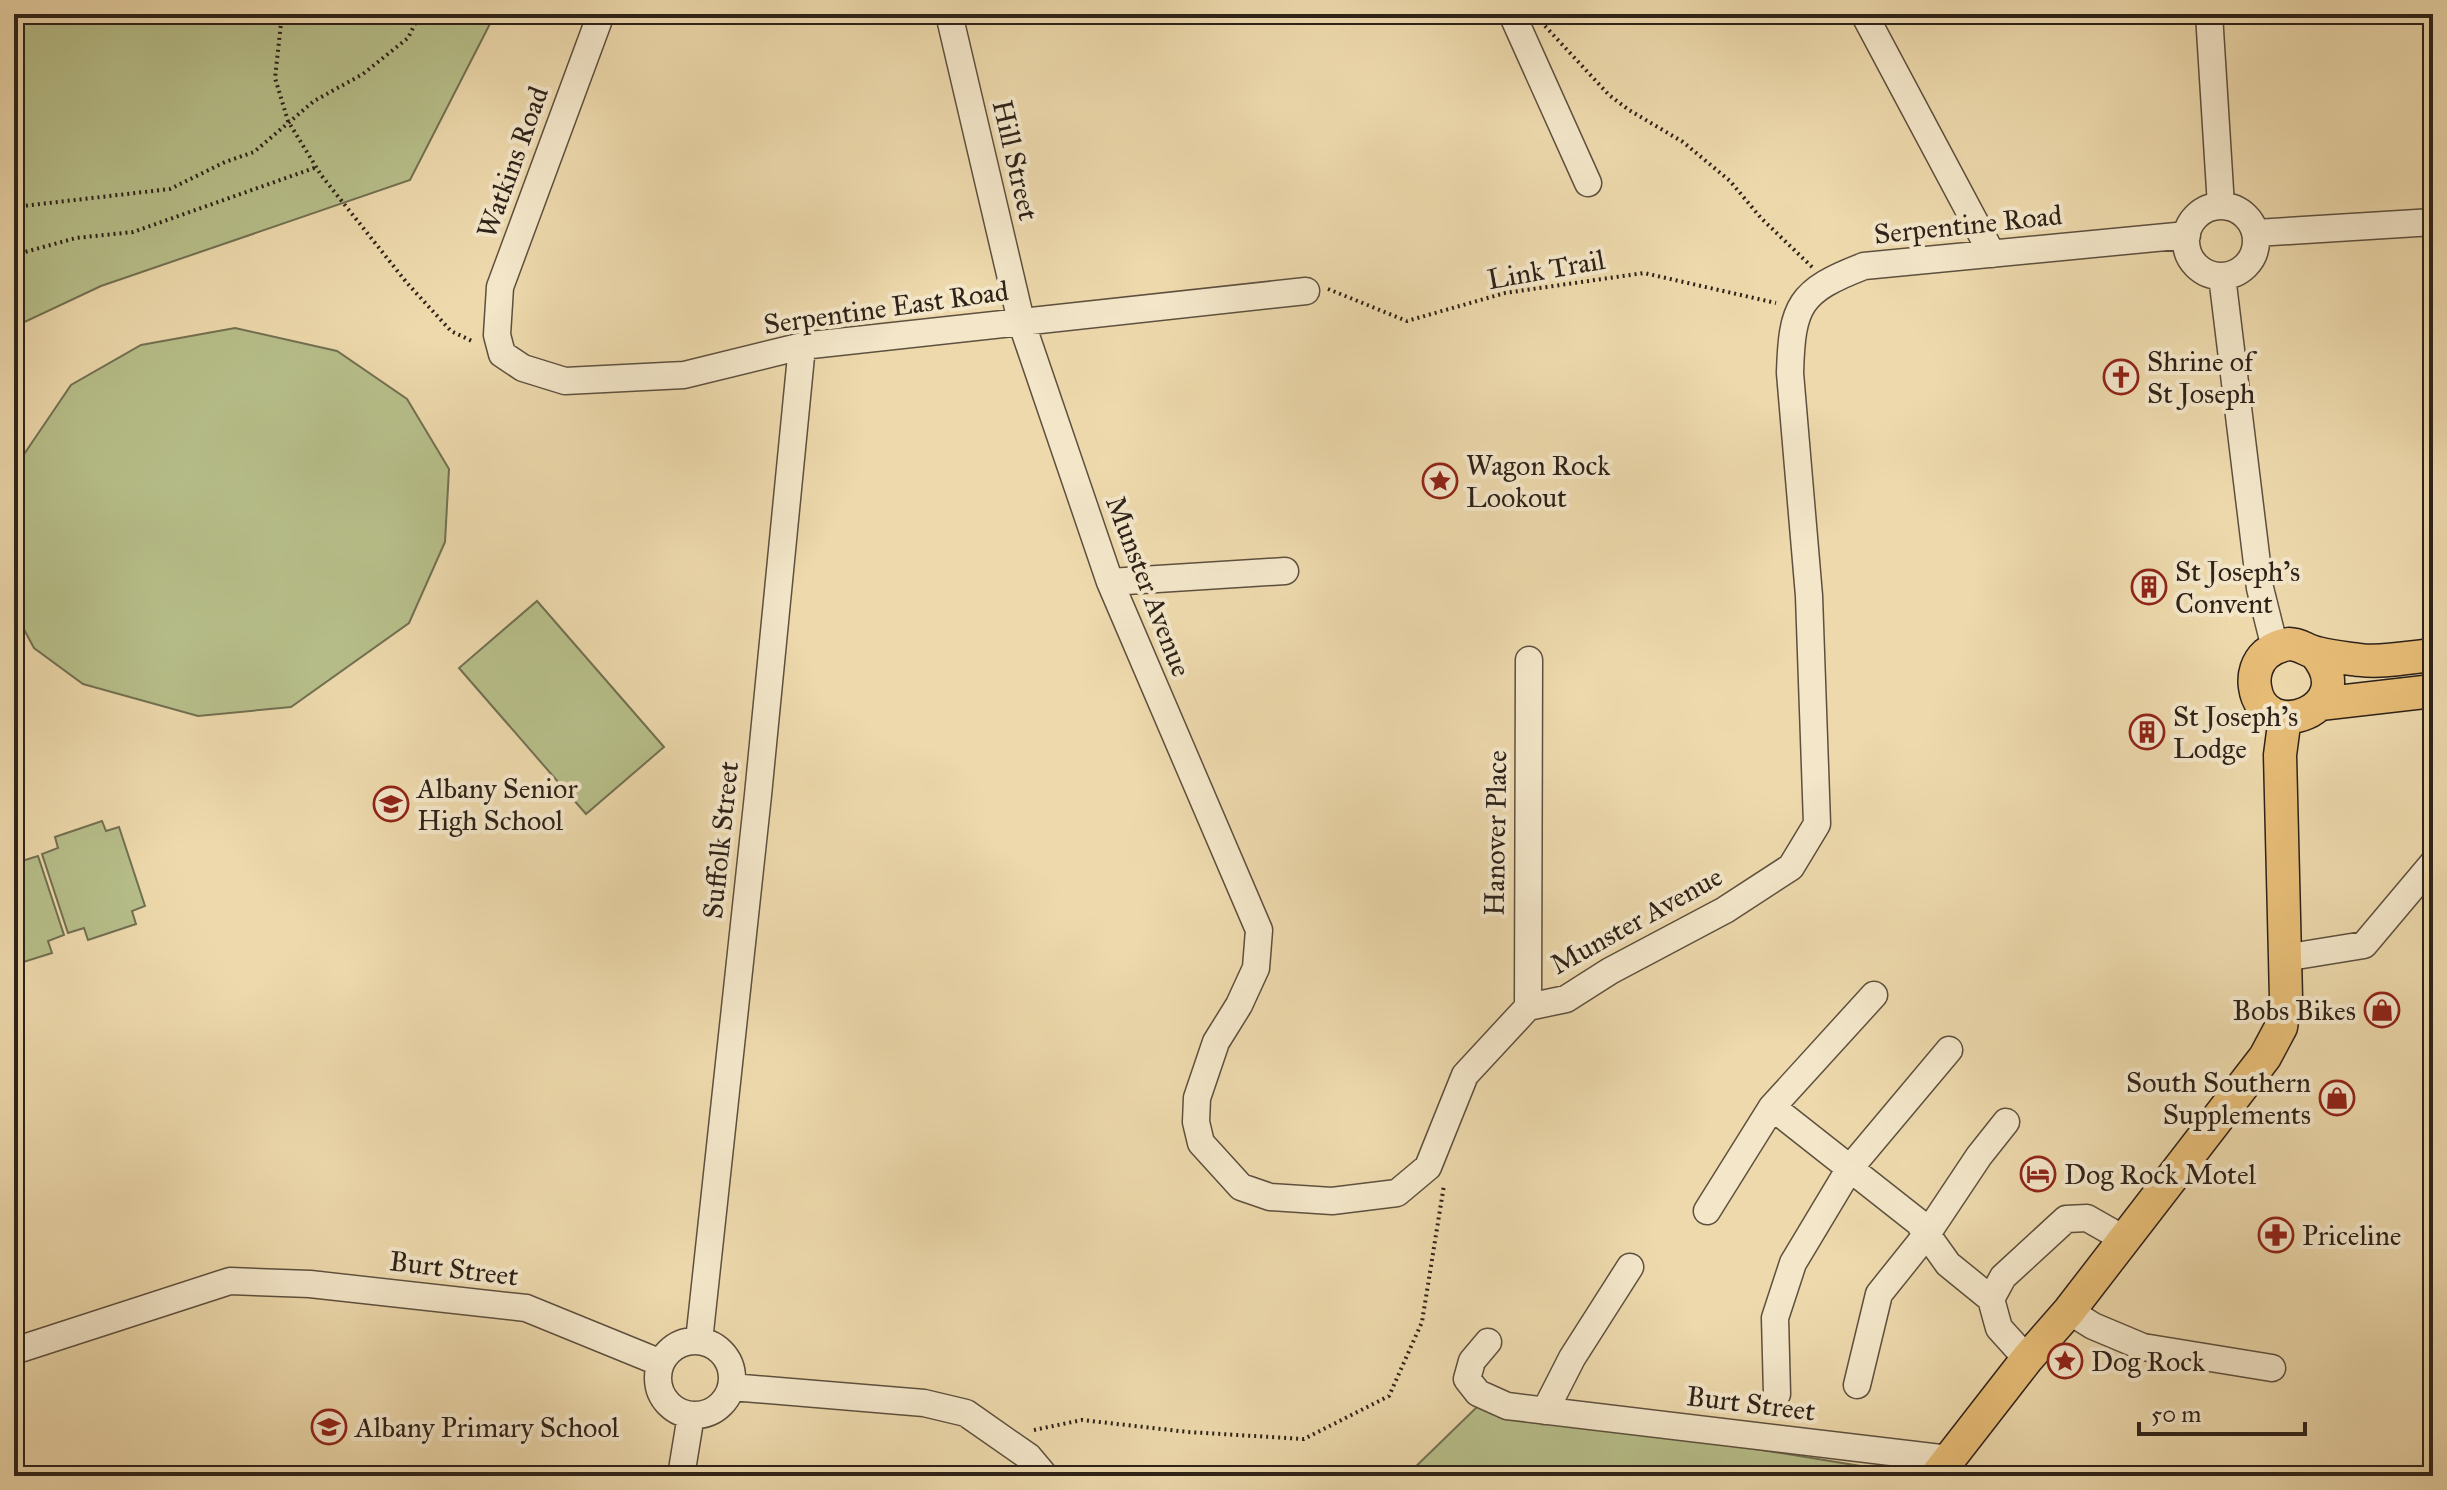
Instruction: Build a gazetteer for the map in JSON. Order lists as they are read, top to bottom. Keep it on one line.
{"streets":{"street":["Hill Street","Watkins Road","Serpentine Road","Serpentine East Road","Munster Avenue","Hanover Place","Suffolk Street","Burt Street"],"path":["Link Trail"]},"crossings":[["Hill Street","Serpentine East Road"],["Hill Street","Munster Avenue"],["Watkins Road","Serpentine East Road"],["Serpentine Road","Link Trail"],["Serpentine Road","Munster Avenue"],["Link Trail","Serpentine East Road"],["Link Trail","Munster Avenue"],["Serpentine East Road","Munster Avenue"],["Serpentine East Road","Suffolk Street"],["Munster Avenue","Hanover Place"],["Suffolk Street","Burt Street"]],"places":{"church":["Shrine of St Joseph"],"place":["Wagon Rock Lookout","Dog Rock"],"building":["St Joseph's Convent","St Joseph's Lodge"],"school or university":["Albany Senior High School","Albany Primary School"],"shop":["Bobs Bikes","South Southern Supplements"],"hotel":["Dog Rock Motel"],"pharmacy":["Priceline"]},"scale_bar":"50 m"}
